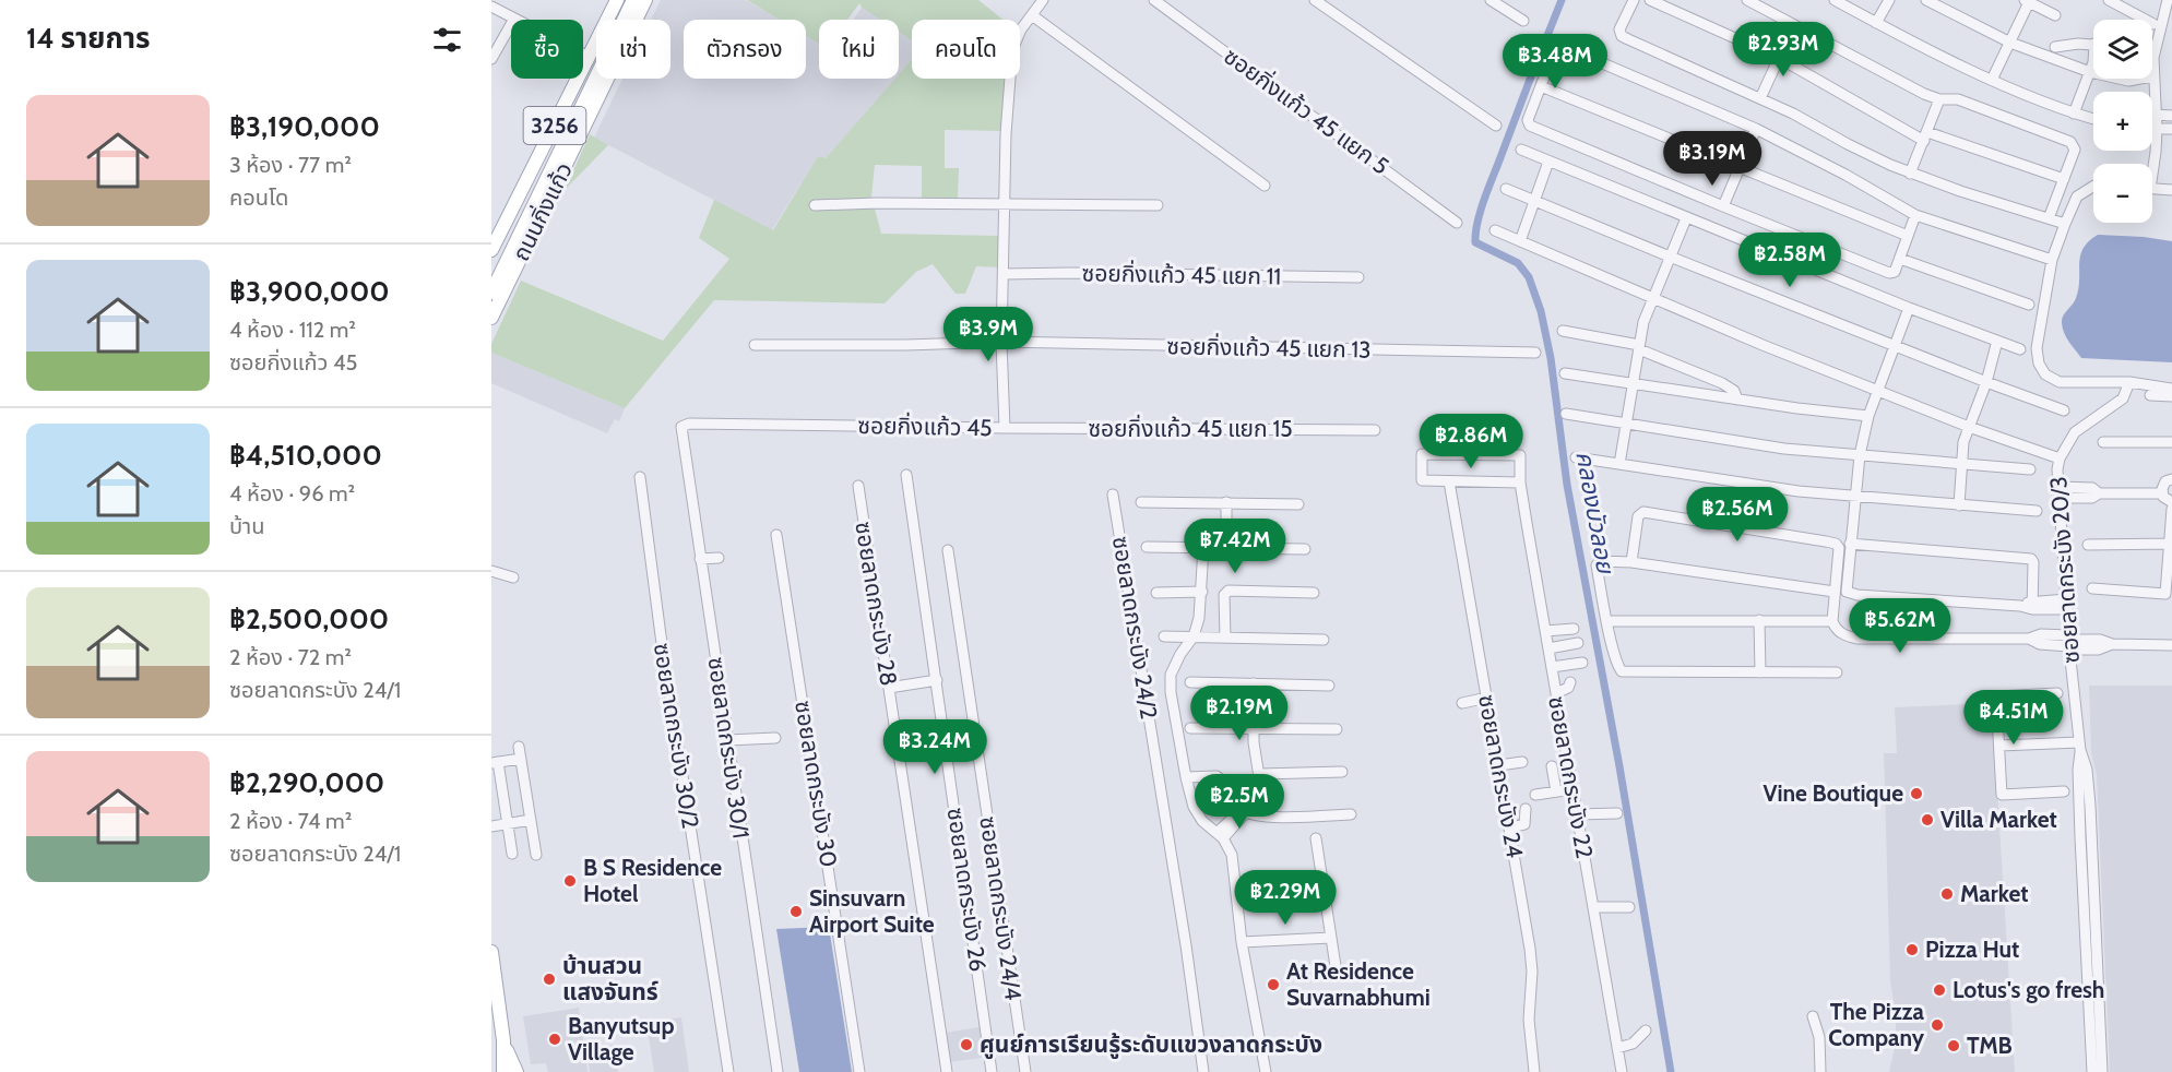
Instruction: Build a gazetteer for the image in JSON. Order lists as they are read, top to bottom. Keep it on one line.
{"streets":{"main road":["3256","ถนนกิ่งแก้ว"],"street":["ซอยกิ่งแก้ว 45 แยก 5","ซอยกิ่งแก้ว 45 แยก 11","ซอยกิ่งแก้ว 45 แยก 13","ซอยกิ่งแก้ว 45","ซอยกิ่งแก้ว 45 แยก 15","ซอยลาดกระบัง 20/3","ซอยลาดกระบัง 28","ซอยลาดกระบัง 24/2","ซอยลาดกระบัง 30/2","ซอยลาดกระบัง 30/1","ซอยลาดกระบัง 24","ซอยลาดกระบัง 22","ซอยลาดกระบัง 30","ซอยลาดกระบัง 26","ซอยลาดกระบัง 24/4"]},"crossings":[["ซอยกิ่งแก้ว 45 แยก 11","ซอยกิ่งแก้ว 45"],["ซอยกิ่งแก้ว 45 แยก 13","ซอยกิ่งแก้ว 45"],["ซอยกิ่งแก้ว 45","ซอยกิ่งแก้ว 45 แยก 15"],["ซอยกิ่งแก้ว 45","ซอยลาดกระบัง 30/1"],["ซอยลาดกระบัง 24","ซอยลาดกระบัง 22"]],"water":["คลองบัวลอย"],"places":["Vine Boutique","Villa Market","B S Residence Hotel","Market","Sinsuvarn Airport Suite","Pizza Hut","บ้านสวน แสงจันทร์","At Residence Suvarnabhumi","Lotus's go fresh","The Pizza Company","Banyutsup Village","ศูนย์การเรียนรู้ระดับแขวงลาดกระบัง","TMB"],"page":{"heading":"14 รายการ","map_buttons":["+","−"],"chip":["ซื้อ","เช่า","ตัวกรอง","ใหม่","คอนโด"],"price":["฿2.93M","฿3.48M","฿3.19M","฿2.58M","฿3.9M","฿2.86M","฿2.56M","฿7.42M","฿5.62M","฿2.19M","฿4.51M","฿3.24M","฿2.5M","฿2.29M"],"list":[{"name":"฿3,190,000","note":"3 ห้อง · 77 m² · คอนโด"},{"name":"฿3,900,000","note":"4 ห้อง · 112 m² · ซอยกิ่งแก้ว 45"},{"name":"฿4,510,000","note":"4 ห้อง · 96 m² · บ้าน"},{"name":"฿2,500,000","note":"2 ห้อง · 72 m² · ซอยลาดกระบัง 24/1"},{"name":"฿2,290,000","note":"2 ห้อง · 74 m² · ซอยลาดกระบัง 24/1"}]}}
